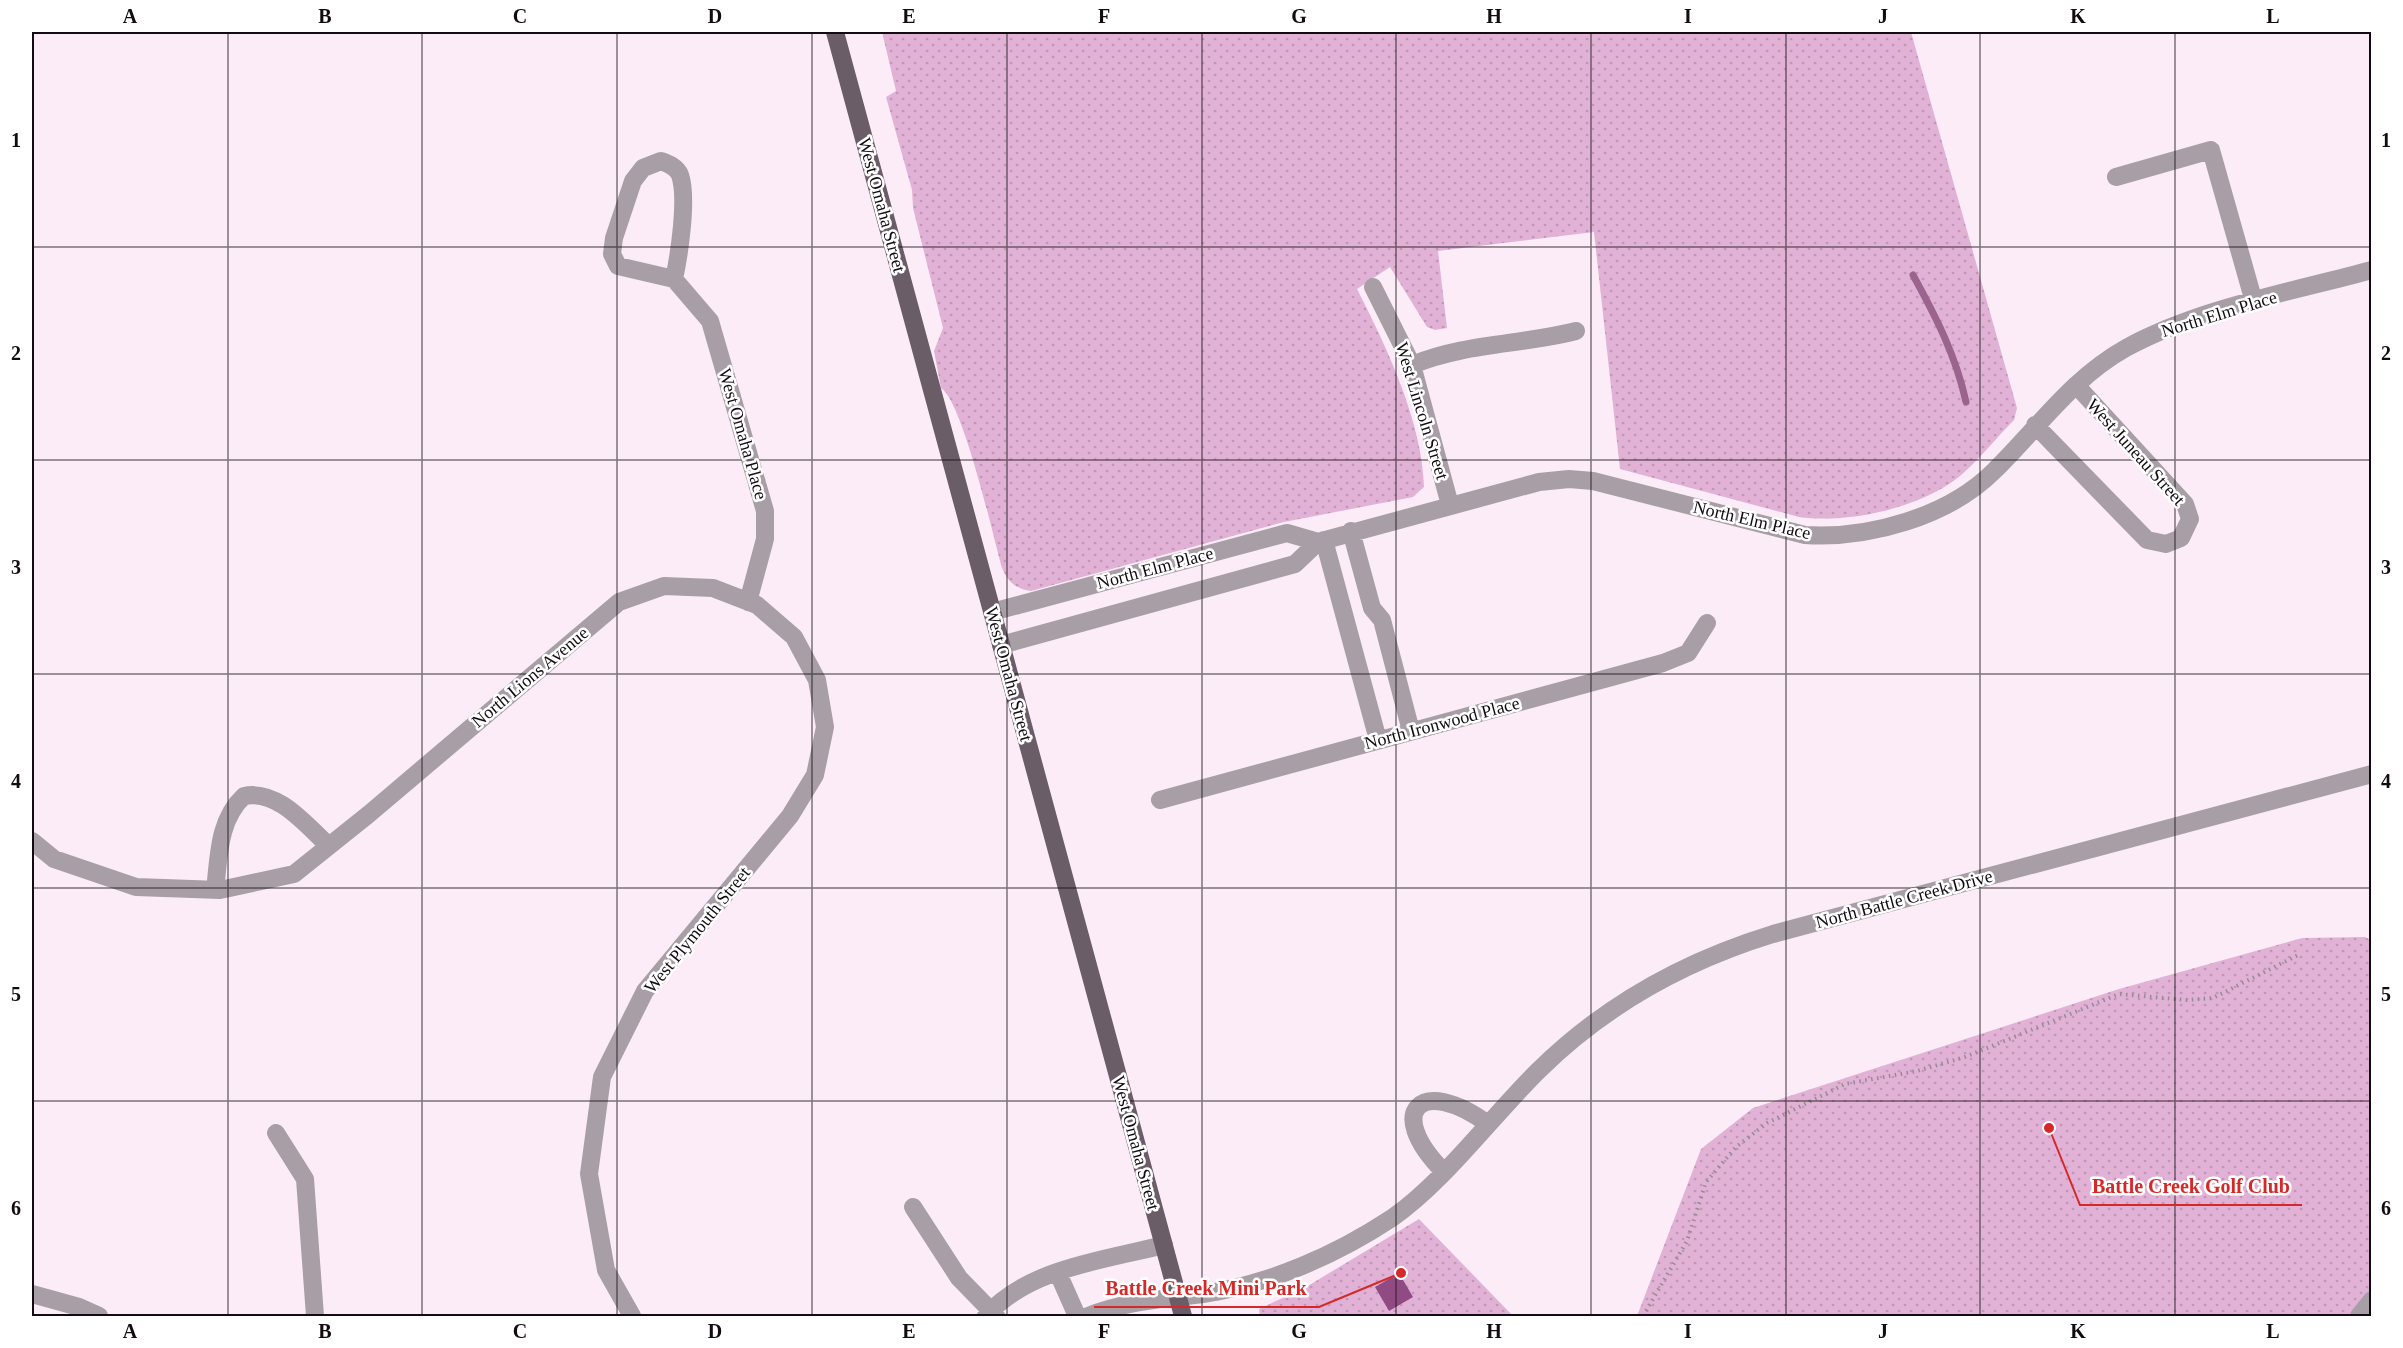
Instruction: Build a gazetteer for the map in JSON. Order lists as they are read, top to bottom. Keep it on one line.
{"streets":{"main road":["West Omaha Street"],"street":["North Elm Place","West Lincoln Street","West Omaha Place","West Juneau Street","North Lions Avenue","North Ironwood Place","North Battle Creek Drive","West Plymouth Street"]},"crossings":[["West Omaha Street","North Elm Place"],["West Omaha Street","North Battle Creek Drive"],["North Elm Place","West Lincoln Street"],["North Elm Place","West Juneau Street"],["West Omaha Place","North Lions Avenue"],["West Omaha Place","West Plymouth Street"],["North Lions Avenue","West Plymouth Street"]],"places":["Battle Creek Golf Club","Battle Creek Mini Park"],"grid":{"columns":["A","B","C","D","E","F","G","H","I","J","K","L"],"rows":["1","2","3","4","5","6"]}}
